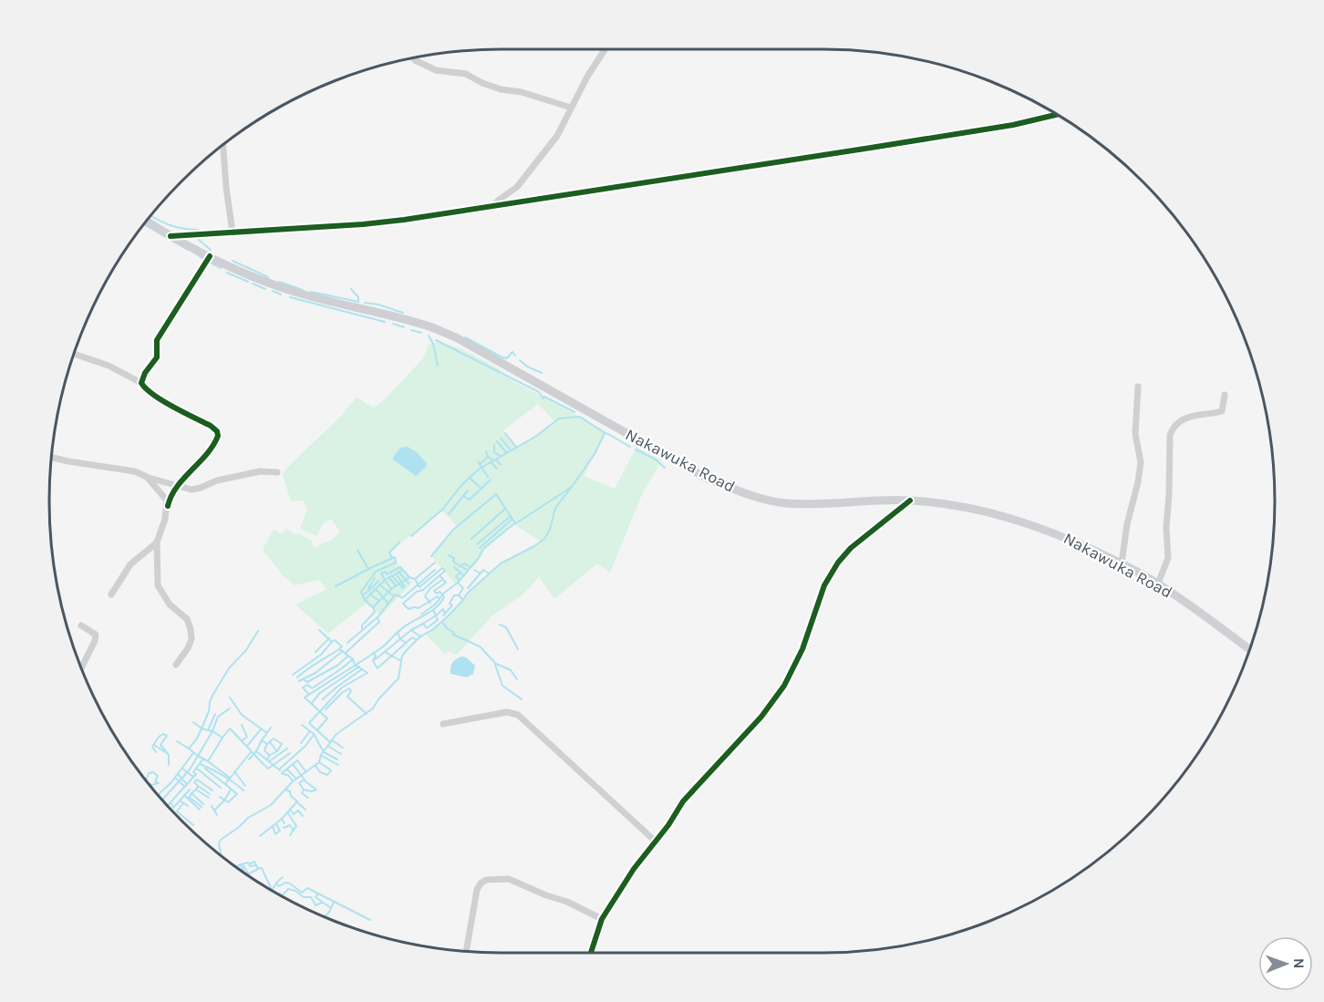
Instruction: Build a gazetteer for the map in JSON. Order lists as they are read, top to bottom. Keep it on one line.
{"streets":{"main road":["Nakawuka Road"]},"north":"right"}
